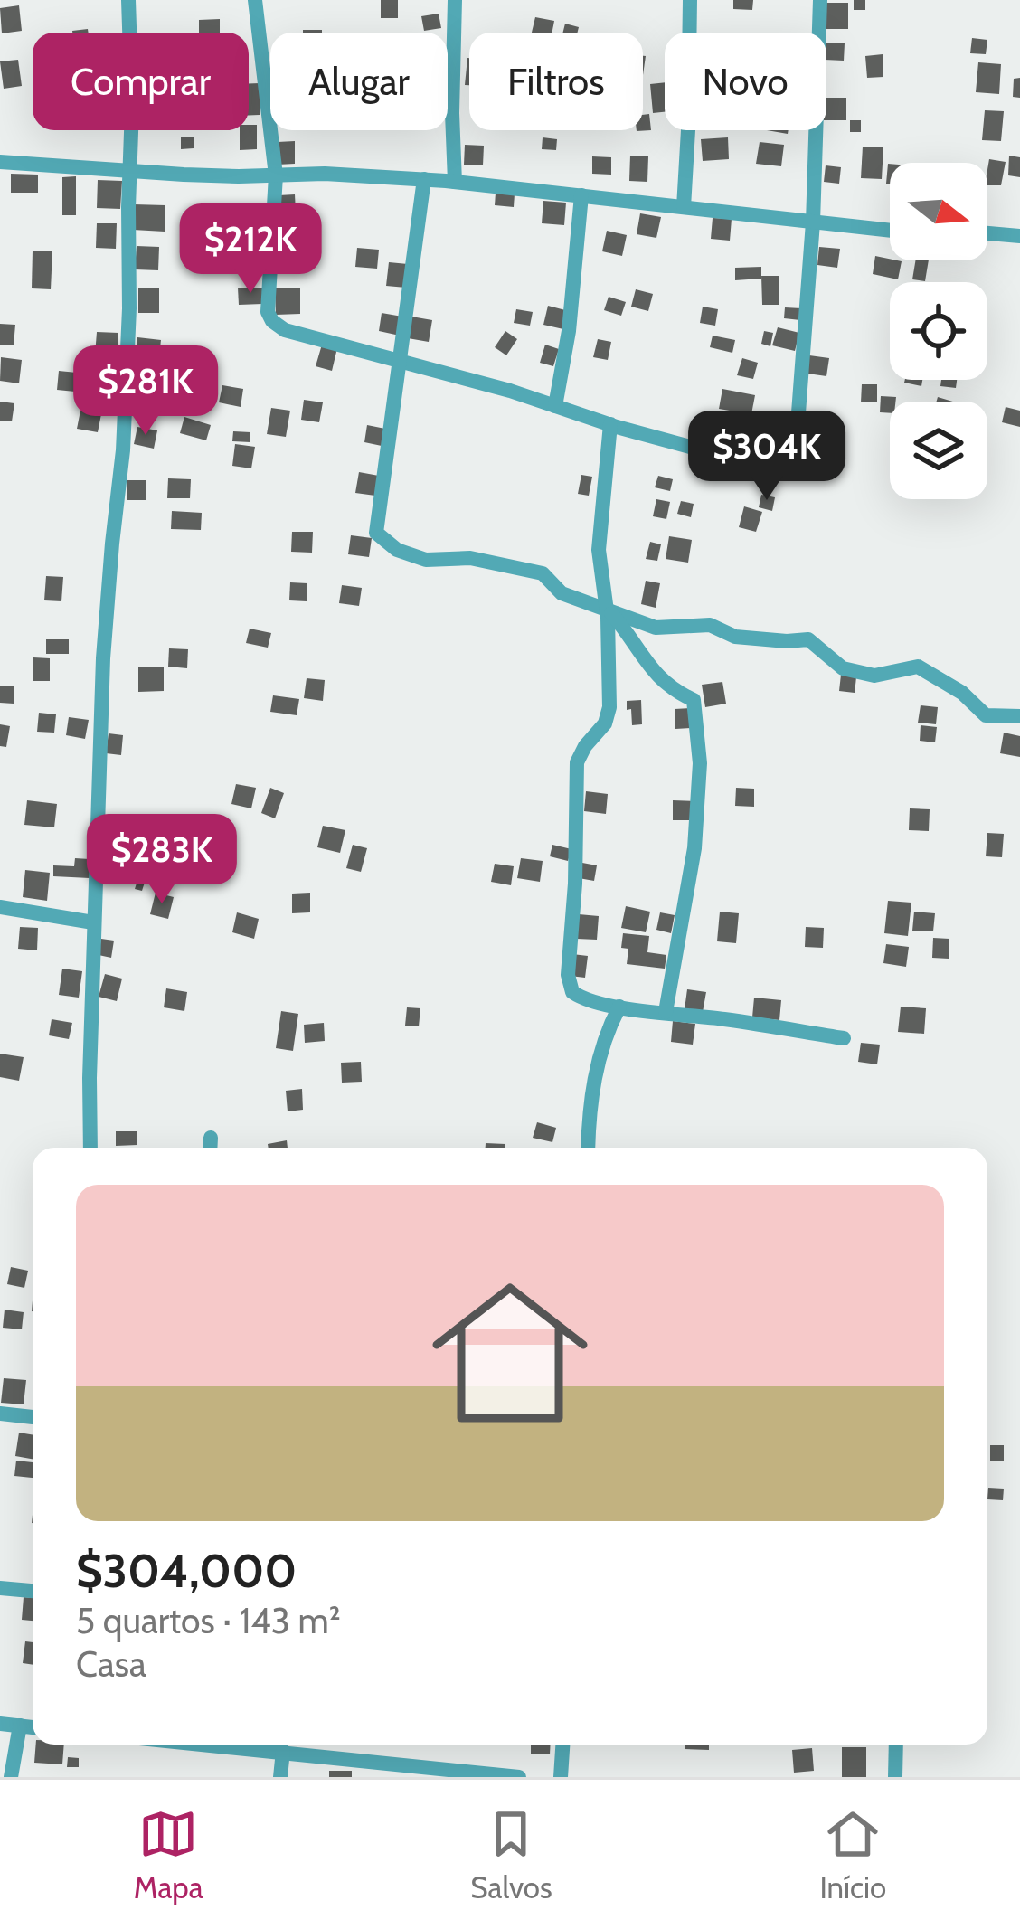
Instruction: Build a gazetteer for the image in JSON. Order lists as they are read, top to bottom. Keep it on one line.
{"north":"right","page":{"chip":["Comprar","Alugar","Filtros","Novo"],"price":["$212K","$281K","$304K","$283K"],"list":[{"name":"$304,000","note":"5 quartos · 143 m² · Casa"}],"tabs":["Mapa","Salvos","Início"]}}
